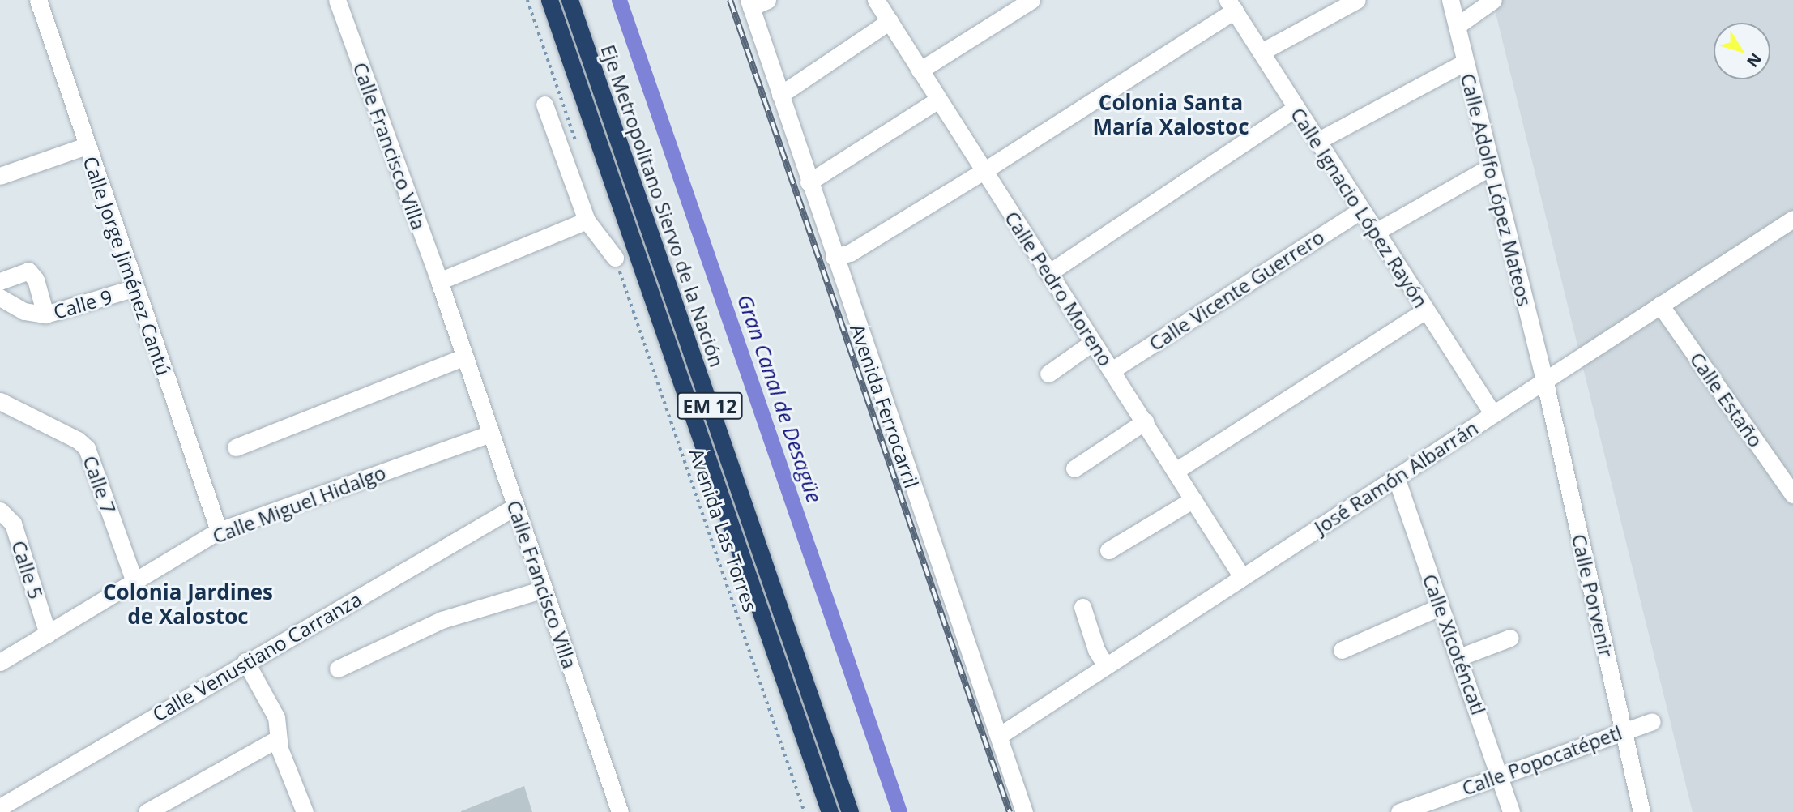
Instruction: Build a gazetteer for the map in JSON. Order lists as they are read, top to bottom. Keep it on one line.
{"streets":{"highway":["Eje Metropolitano Siervo de la Nación","EM 12"],"street":["Calle Francisco Villa","Calle Adolfo López Mateos","Calle Ignacio López Rayón","Calle Jorge Jiménez Cantú","Calle Pedro Moreno","Calle Vicente Guerrero","Calle 9","Calle Estaño","Avenida Ferrocarril","José Ramón Albarrán","Calle 7","Calle Miguel Hidalgo","Calle 5","Calle Porvenir","Calle Xicoténcatl","Calle Venustiano Carranza","Calle Popocatépetl"],"path":["Avenida Las Torres"]},"crossings":[["Calle Francisco Villa","Calle Miguel Hidalgo"],["Calle Francisco Villa","Calle Venustiano Carranza"],["Calle Adolfo López Mateos","José Ramón Albarrán"],["Calle Adolfo López Mateos","Calle Porvenir"],["Calle Ignacio López Rayón","Calle Vicente Guerrero"],["Calle Ignacio López Rayón","José Ramón Albarrán"],["Calle Jorge Jiménez Cantú","Calle 9"],["Calle Jorge Jiménez Cantú","Calle Miguel Hidalgo"],["Calle Pedro Moreno","Calle Vicente Guerrero"],["Calle Pedro Moreno","José Ramón Albarrán"],["Calle Estaño","José Ramón Albarrán"],["Avenida Ferrocarril","José Ramón Albarrán"],["José Ramón Albarrán","Calle Porvenir"],["José Ramón Albarrán","Calle Xicoténcatl"],["Calle 7","Calle Miguel Hidalgo"],["Calle Miguel Hidalgo","Calle 5"],["Calle Porvenir","Calle Popocatépetl"],["Calle Xicoténcatl","Calle Popocatépetl"]],"districts":["Colonia Santa María Xalostoc","Colonia Jardines de Xalostoc"],"water":["Gran Canal de Desagüe"],"north":"bottom right"}
